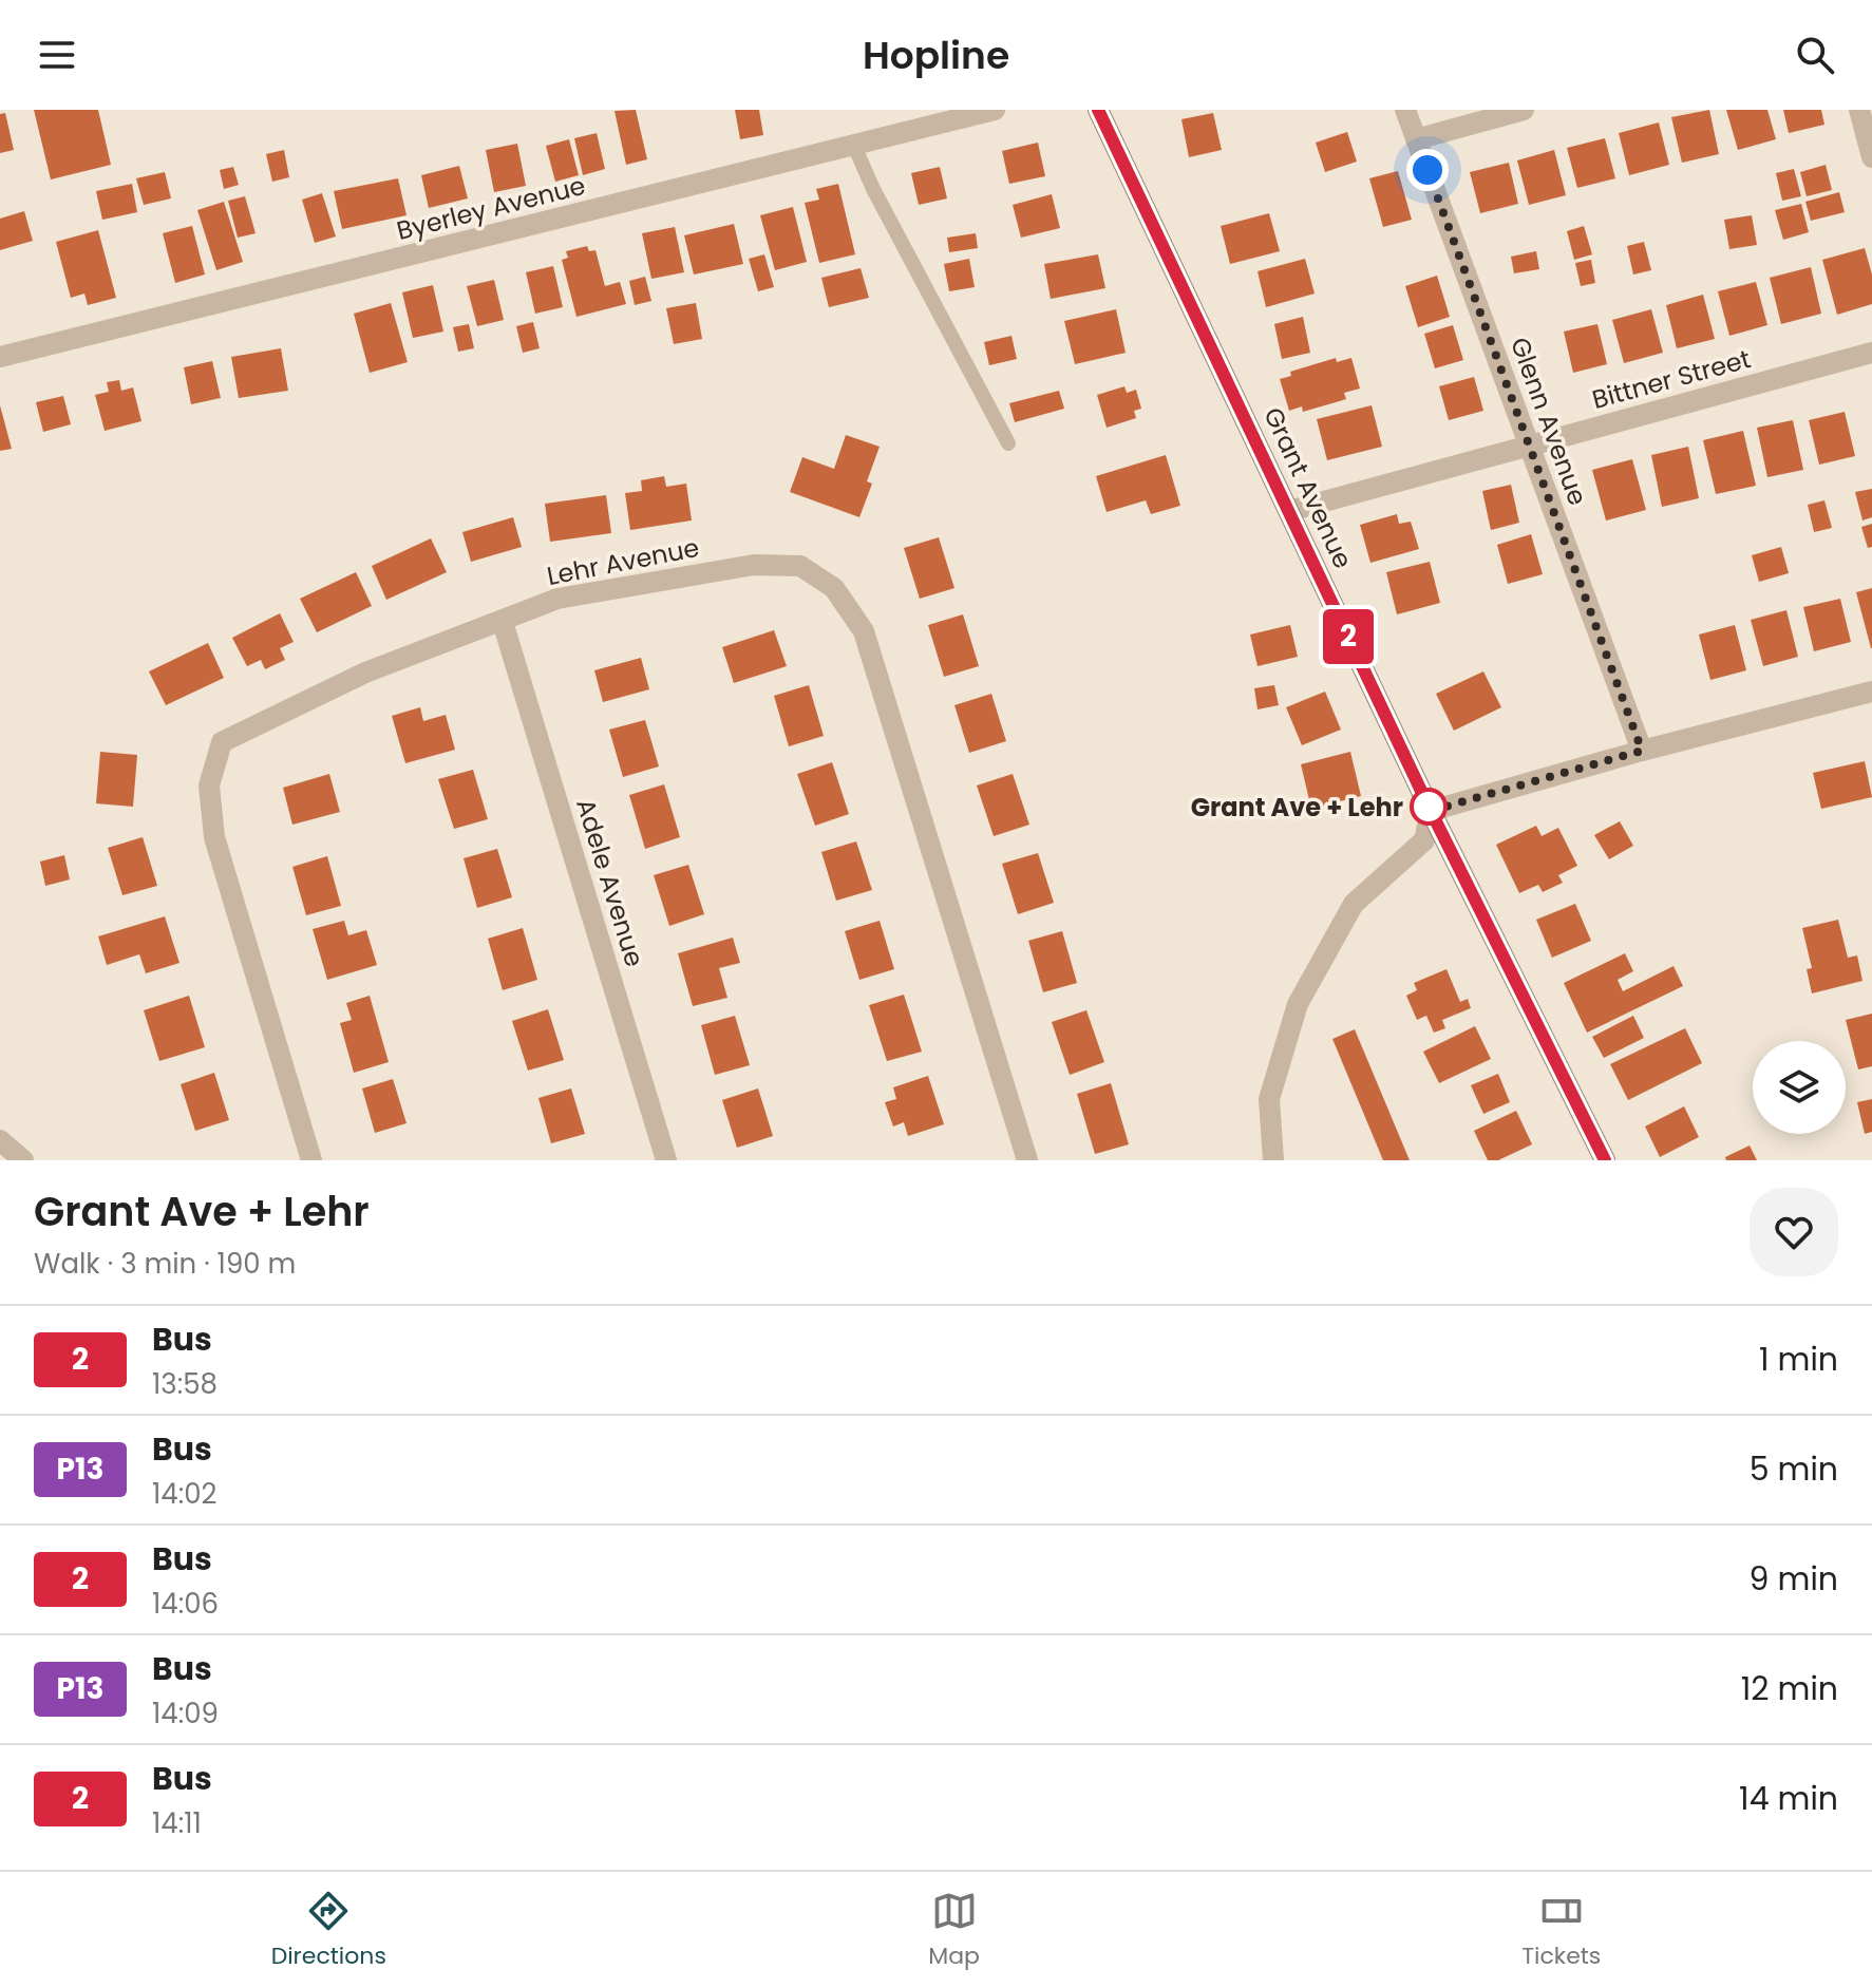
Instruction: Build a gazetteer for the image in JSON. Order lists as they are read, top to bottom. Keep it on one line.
{"streets":{"main road":["Grant Avenue"],"street":["Byerley Avenue","Bittner Street","Glenn Avenue","Lehr Avenue","Adele Avenue"]},"crossings":[["Bittner Street","Glenn Avenue"],["Bittner Street","Grant Avenue"],["Lehr Avenue","Adele Avenue"]],"places":["Grant Ave + Lehr"],"lines":["bus line 2"],"page":{"header":"Hopline","on_map":"2","heading":["Grant Ave + Lehr","Walk · 3 min · 190 m"],"list":[{"mark":"2","name":"Bus","note":"13:58","value":"1 min"},{"mark":"P13","name":"Bus","note":"14:02","value":"5 min"},{"mark":"2","name":"Bus","note":"14:06","value":"9 min"},{"mark":"P13","name":"Bus","note":"14:09","value":"12 min"},{"mark":"2","name":"Bus","note":"14:11","value":"14 min"}],"tabs":["Directions","Map","Tickets"]}}
